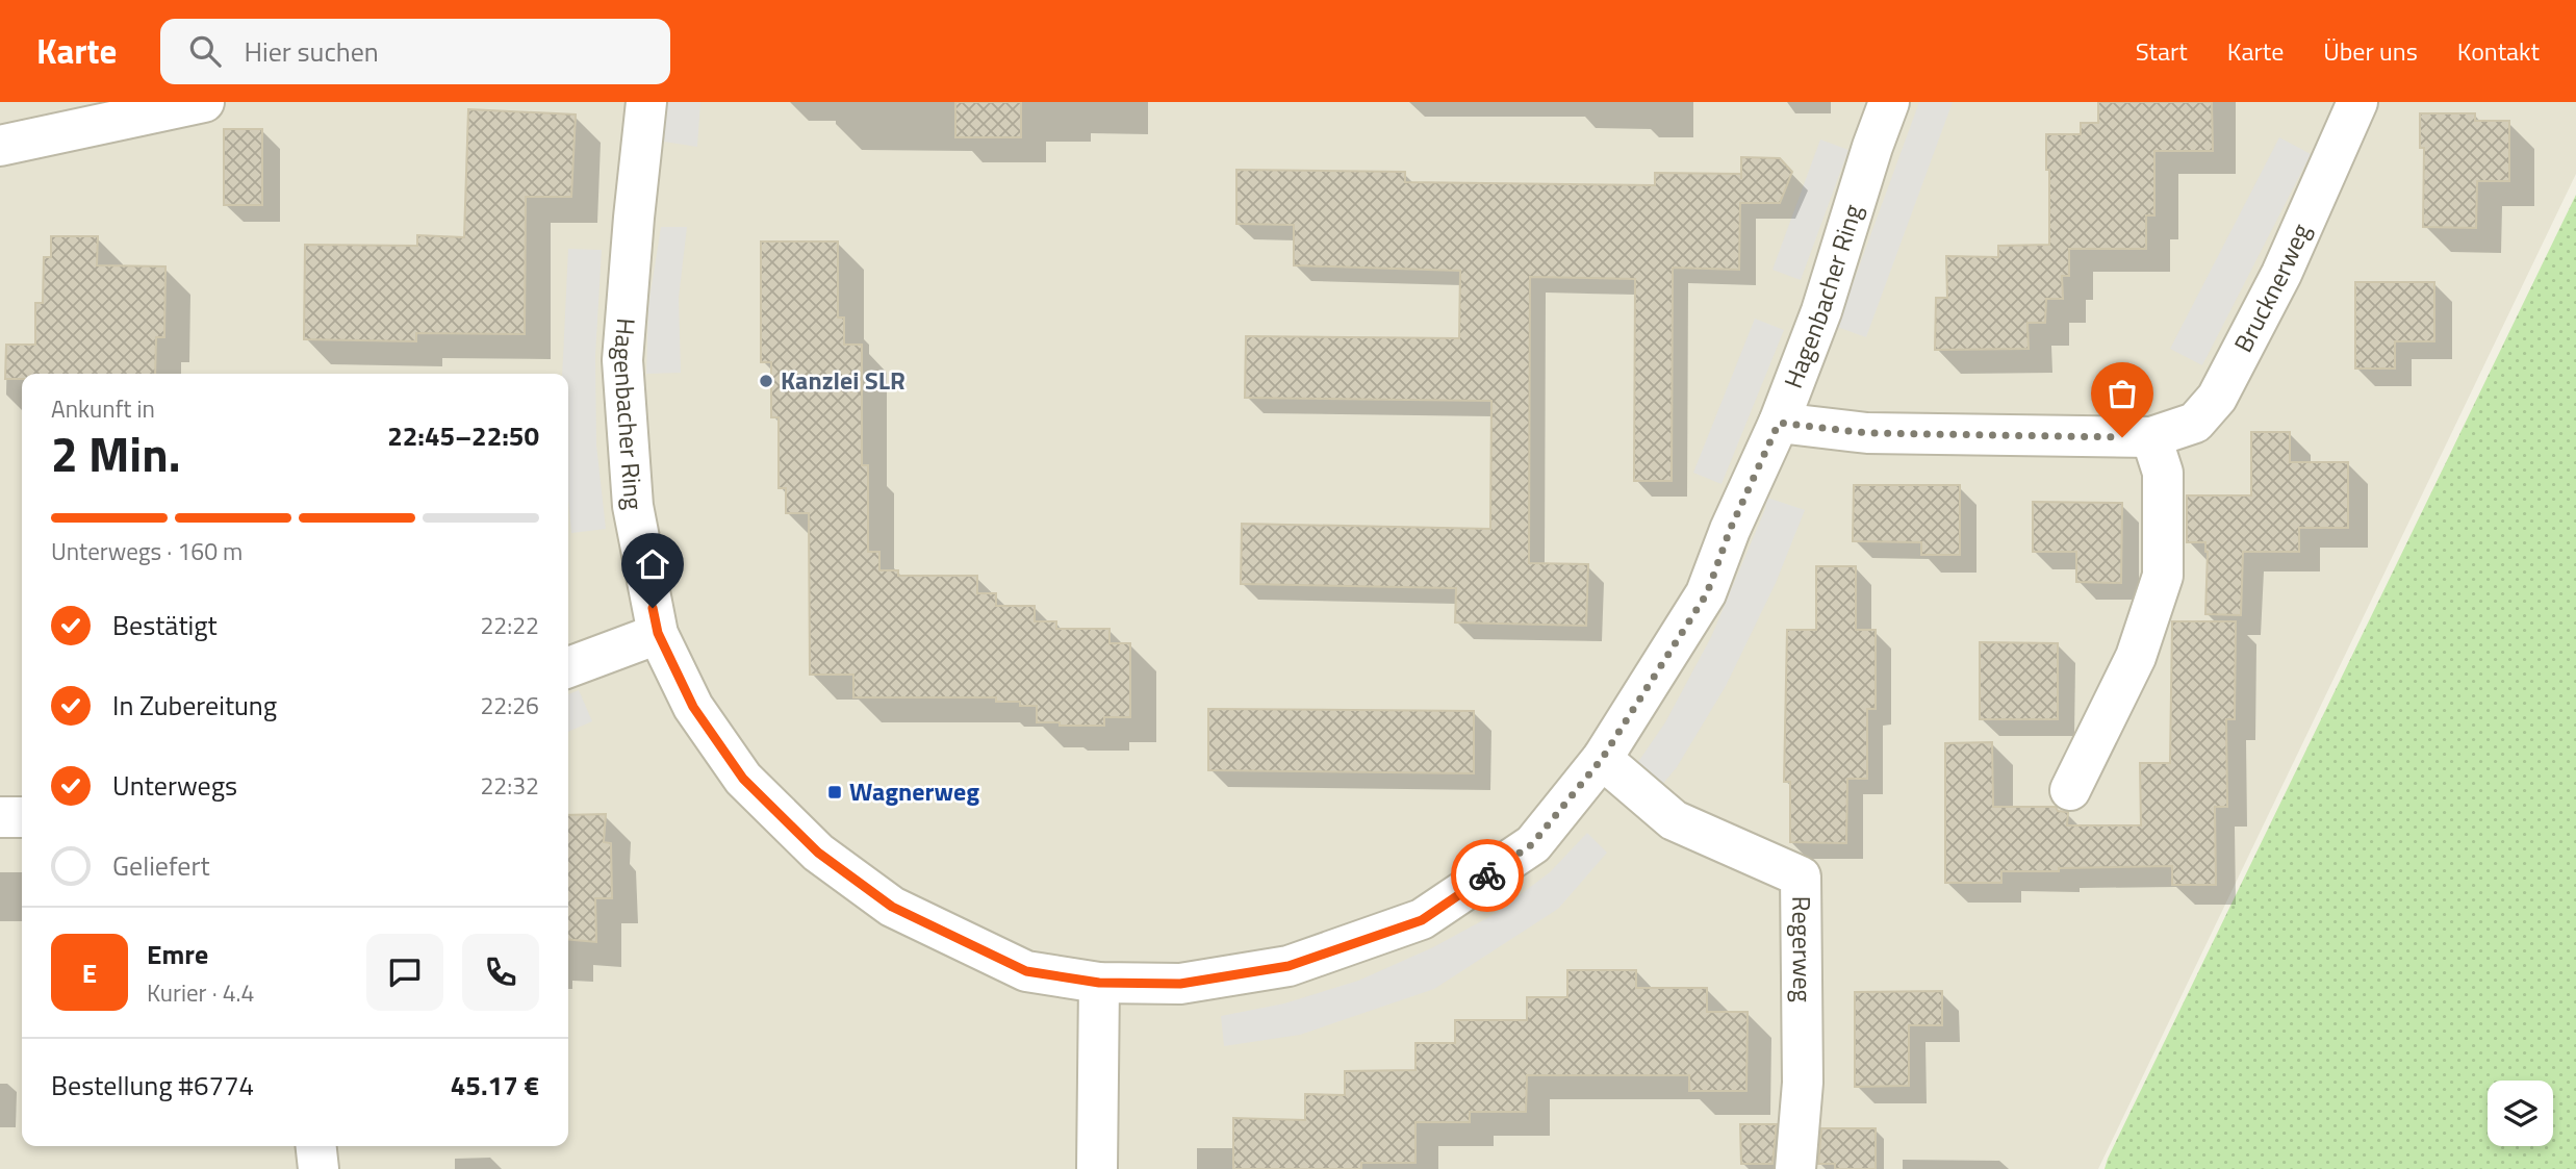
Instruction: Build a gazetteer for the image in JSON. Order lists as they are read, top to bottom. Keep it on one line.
{"streets":{"street":["Brucknerweg","Hagenbacher Ring","Regerweg"]},"crossings":[["Brucknerweg","Hagenbacher Ring"],["Hagenbacher Ring","Regerweg"]],"places":{"other":["Kanzlei SLR"],"transit":["Wagnerweg"]},"page":{"header":"Karte","search":"Hier suchen","nav":["Start","Karte","Über uns","Kontakt"],"heading":["2 Min.","Ankunft in","22:45–22:50"],"panel":["Emre","Kurier · 4.4","Bestellung #6774","45.17 €"],"bar":"Unterwegs · 160 m","list":[["Bestätigt","22:22"],["In Zubereitung","22:26"],["Unterwegs","22:32"],"Geliefert"],"round":"E"}}
